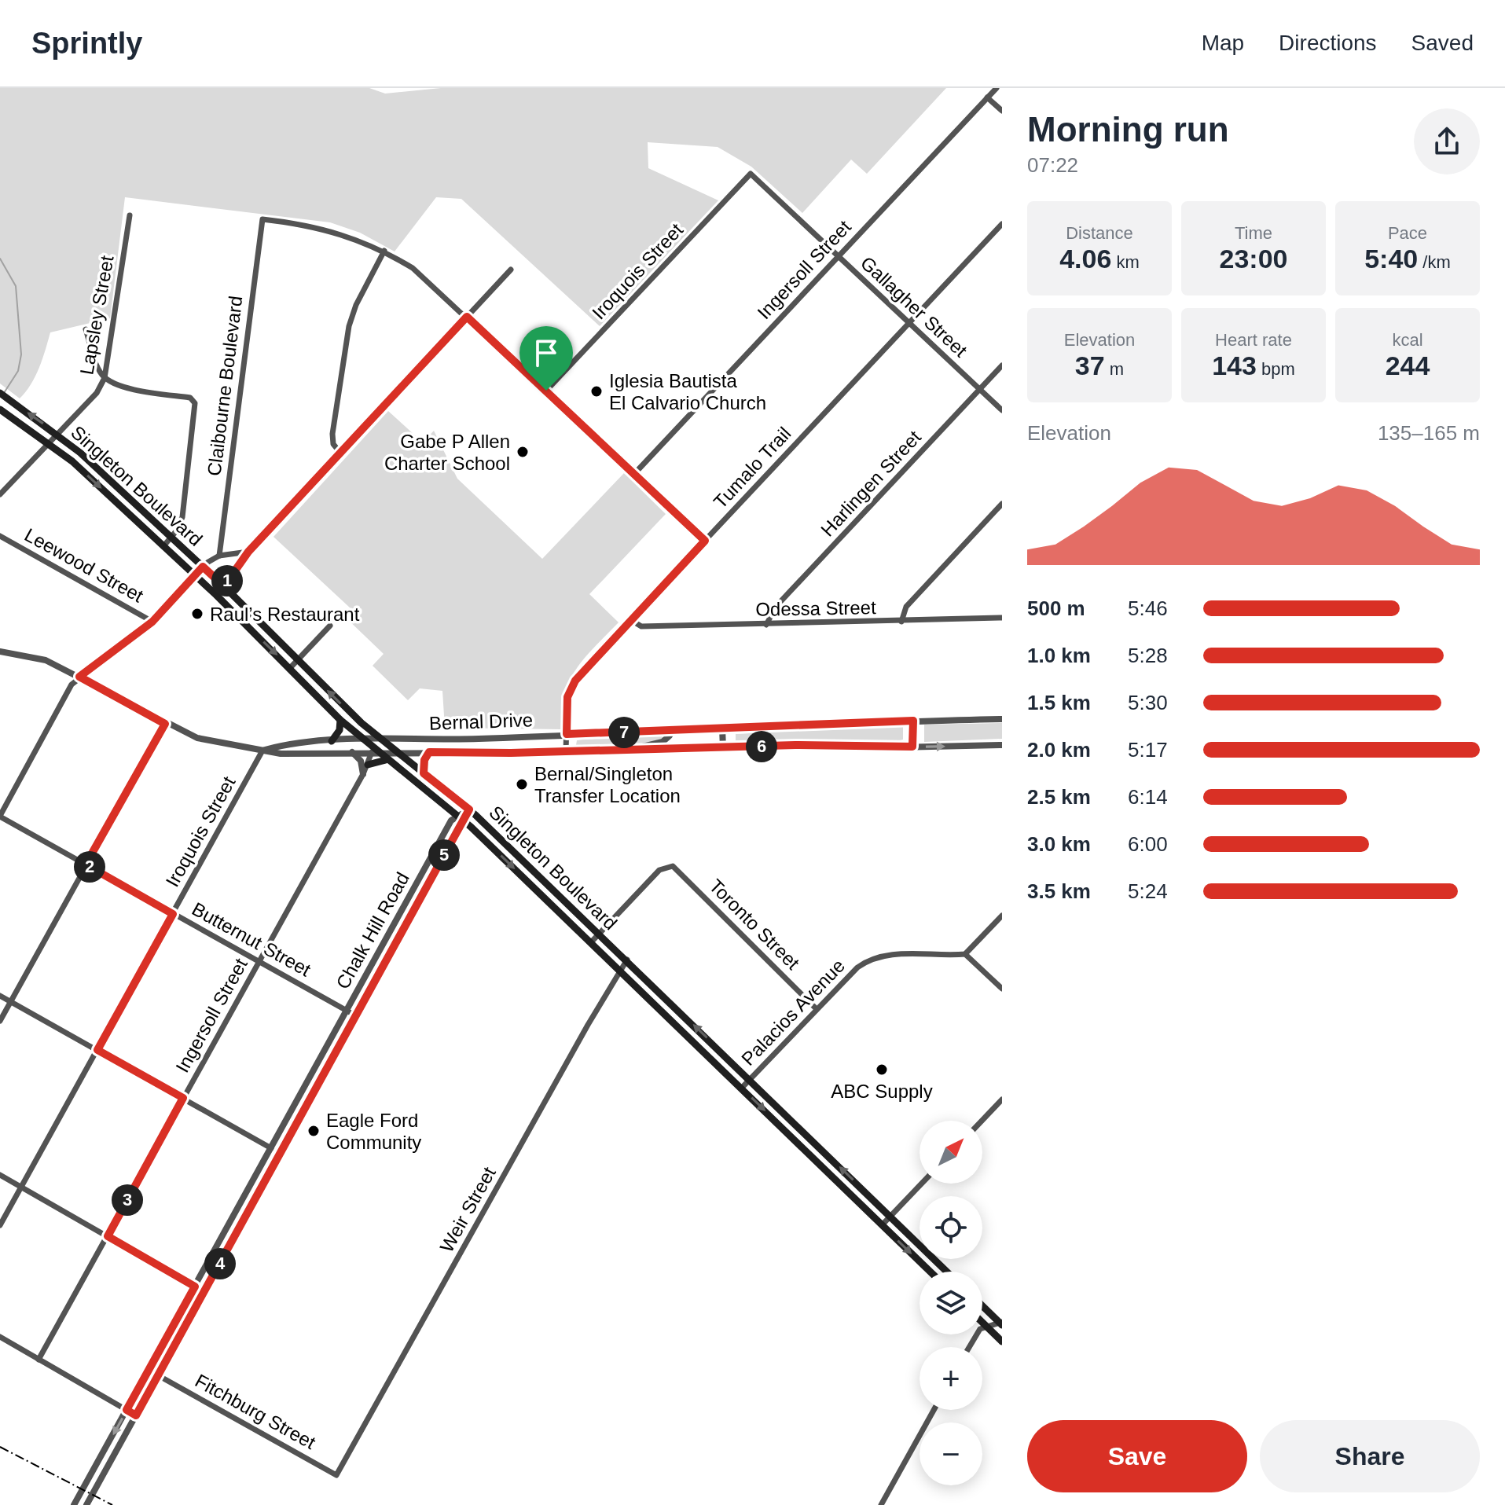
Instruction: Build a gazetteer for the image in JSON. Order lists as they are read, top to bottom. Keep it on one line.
{"streets":{"main road":["Singleton Boulevard"],"street":["Ingersoll Street","Iroquois Street","Gallagher Street","Lapsley Street","Claibourne Boulevard","Tumalo Trail","Harlingen Street","Leewood Street","Odessa Street","Bernal Drive","Toronto Street","Chalk Hill Road","Butternut Street","Palacios Avenue","Weir Street","Fitchburg Street"]},"crossings":[["Ingersoll Street","Gallagher Street"],["Ingersoll Street","Singleton Boulevard"],["Ingersoll Street","Bernal Drive"],["Ingersoll Street","Butternut Street"],["Iroquois Street","Gallagher Street"],["Iroquois Street","Bernal Drive"],["Iroquois Street","Butternut Street"],["Gallagher Street","Tumalo Trail"],["Gallagher Street","Harlingen Street"],["Lapsley Street","Claibourne Boulevard"],["Lapsley Street","Singleton Boulevard"],["Claibourne Boulevard","Singleton Boulevard"],["Tumalo Trail","Odessa Street"],["Tumalo Trail","Bernal Drive"],["Harlingen Street","Odessa Street"],["Singleton Boulevard","Bernal Drive"],["Singleton Boulevard","Toronto Street"],["Singleton Boulevard","Chalk Hill Road"],["Singleton Boulevard","Palacios Avenue"],["Singleton Boulevard","Weir Street"],["Toronto Street","Palacios Avenue"],["Chalk Hill Road","Butternut Street"],["Chalk Hill Road","Fitchburg Street"],["Weir Street","Fitchburg Street"]],"places":["Iglesia Bautista El Calvario Church","Gabe P Allen Charter School","Raul’s Restaurant","Bernal/Singleton Transfer Location","ABC Supply","Eagle Ford Community"],"north":"top right","page":{"header":"Sprintly","nav":["Map","Directions","Saved"],"heading":["Morning run","07:22"],"stats":[["Distance","4.06 km"],["Time","23:00"],["Pace","5:40 /km"],["Elevation","37 m"],["Heart rate","143 bpm"],["kcal","244"]],"chart":["Elevation","135–165 m"],"pins":["1","7","6","5","2","3","4"],"list":[{"name":"500 m","note":"5:46"},{"name":"1.0 km","note":"5:28"},{"name":"1.5 km","note":"5:30"},{"name":"2.0 km","note":"5:17"},{"name":"2.5 km","note":"6:14"},{"name":"3.0 km","note":"6:00"},{"name":"3.5 km","note":"5:24"}],"map_buttons":["+","−"],"buttons":["Save","Share"]}}
